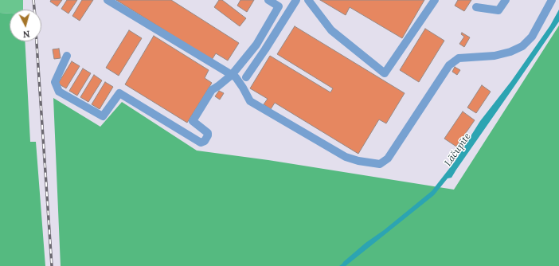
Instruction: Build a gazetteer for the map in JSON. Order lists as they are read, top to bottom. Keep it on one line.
{"water":["Lāčupīte"],"north":"bottom"}
